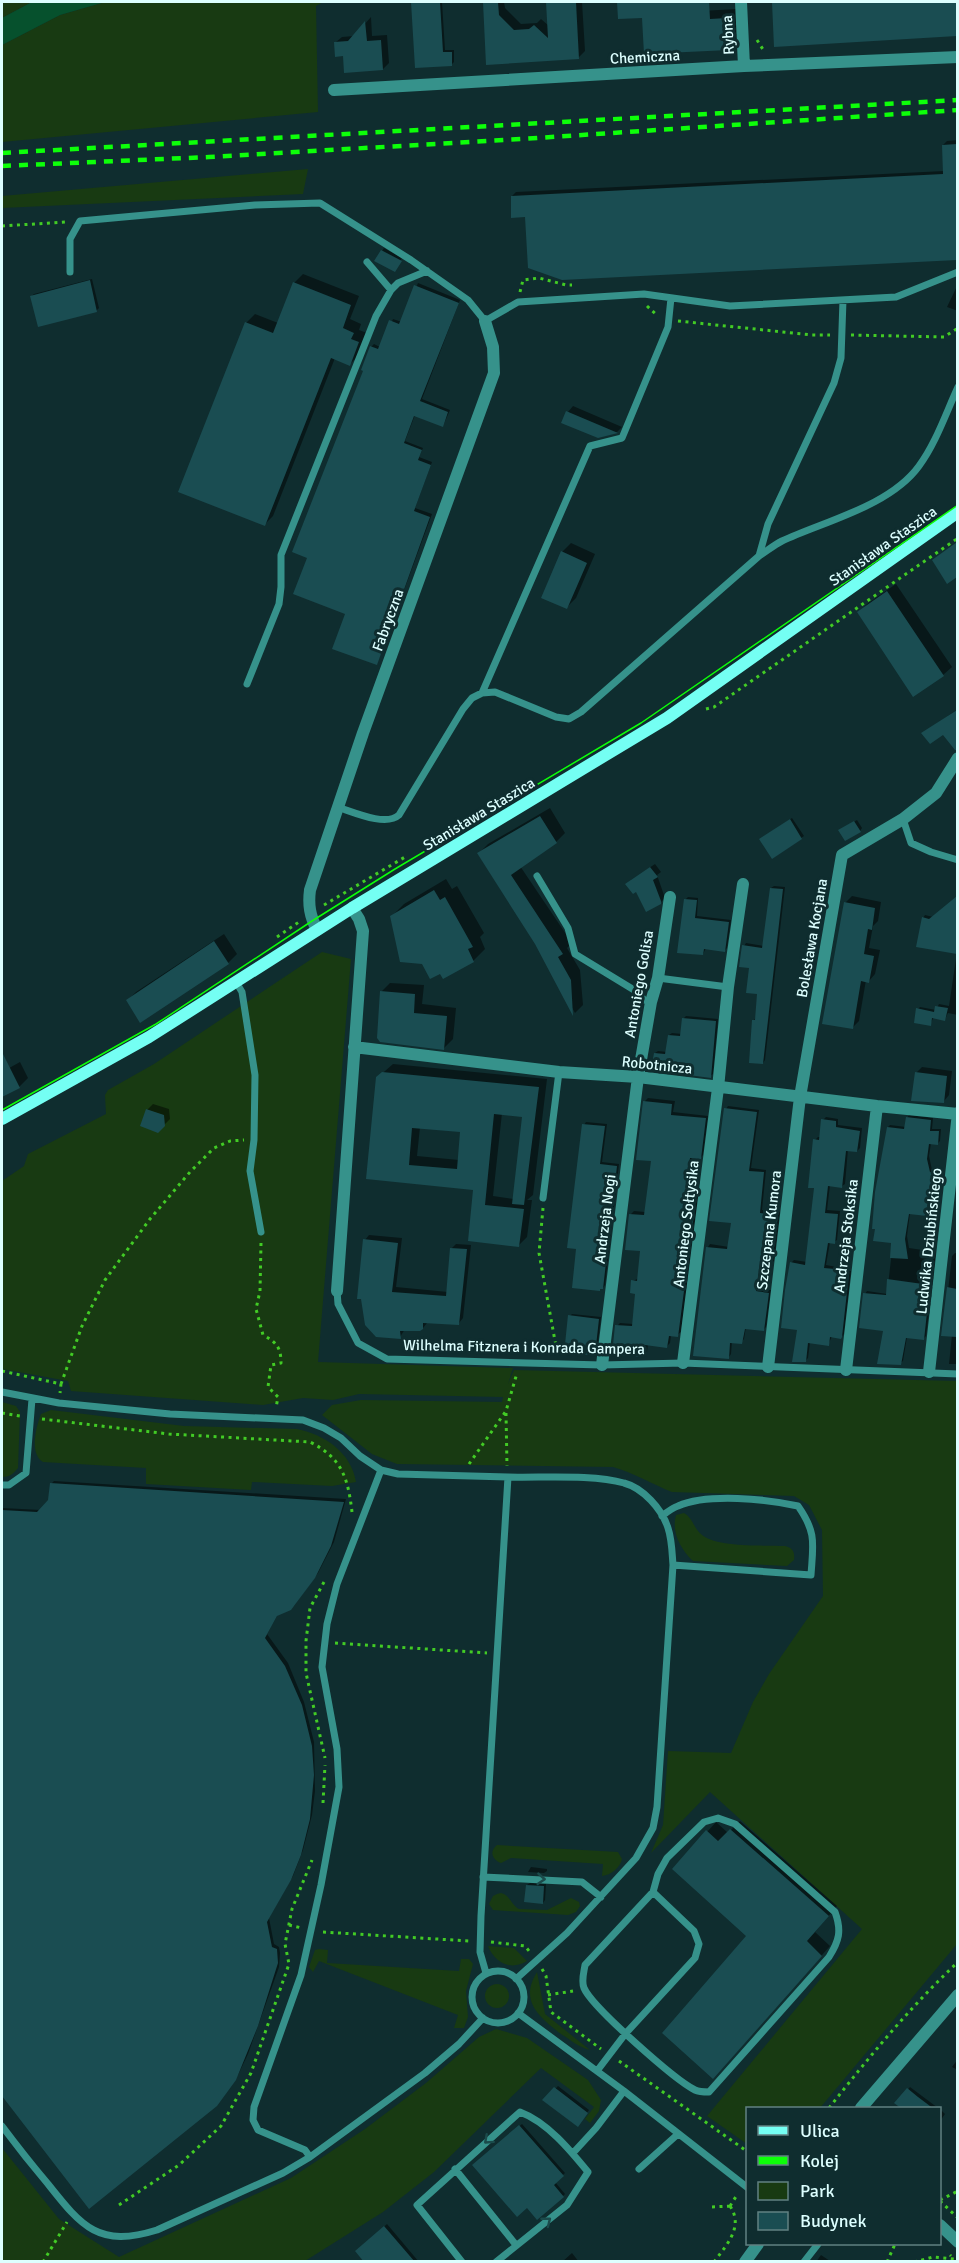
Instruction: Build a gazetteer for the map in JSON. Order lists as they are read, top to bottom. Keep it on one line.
{"streets":{"street":["Rybna","Chemiczna","Stanisława Staszica","Fabryczna","Bolesława Kocjana","Antoniego Golisa","Robotnicza","Andrzeja Nogi","Antoniego Sołtysika","Szczepana Kumora","Andrzeja Stoksika","Ludwika Dziubińskiego","Wilhelma Fitznera i Konrada Gampera"]},"crossings":[["Rybna","Chemiczna"],["Stanisława Staszica","Fabryczna"],["Stanisława Staszica","Wilhelma Fitznera i Konrada Gampera"],["Bolesława Kocjana","Robotnicza"],["Bolesława Kocjana","Szczepana Kumora"],["Antoniego Golisa","Robotnicza"],["Antoniego Golisa","Andrzeja Nogi"],["Robotnicza","Andrzeja Nogi"],["Robotnicza","Antoniego Sołtysika"],["Robotnicza","Szczepana Kumora"],["Robotnicza","Andrzeja Stoksika"],["Robotnicza","Ludwika Dziubińskiego"],["Robotnicza","Wilhelma Fitznera i Konrada Gampera"],["Andrzeja Nogi","Wilhelma Fitznera i Konrada Gampera"],["Antoniego Sołtysika","Wilhelma Fitznera i Konrada Gampera"],["Szczepana Kumora","Wilhelma Fitznera i Konrada Gampera"],["Andrzeja Stoksika","Wilhelma Fitznera i Konrada Gampera"],["Ludwika Dziubińskiego","Wilhelma Fitznera i Konrada Gampera"]],"legend":["Ulica","Kolej","Park","Budynek"]}
